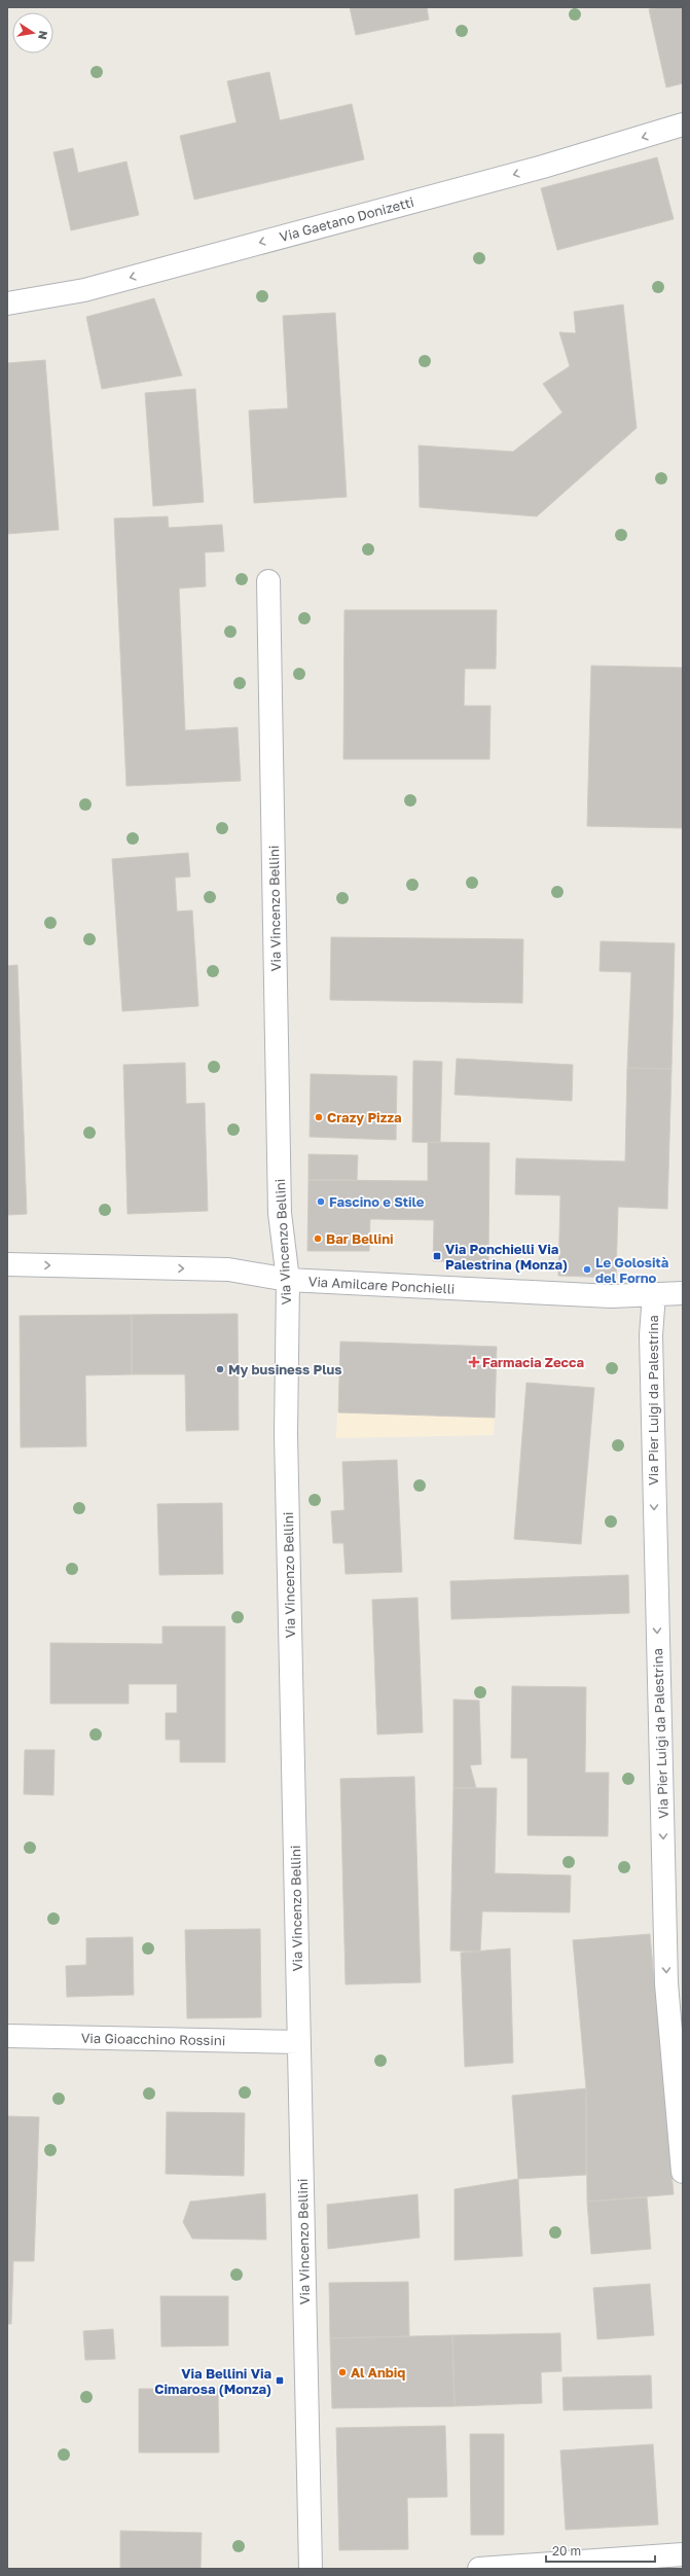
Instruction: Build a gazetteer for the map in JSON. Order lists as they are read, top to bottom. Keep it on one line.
{"streets":{"street":["Via Gaetano Donizetti","Via Vincenzo Bellini","Via Amilcare Ponchielli","Via Pier Luigi da Palestrina","Via Gioacchino Rossini"]},"crossings":[["Via Vincenzo Bellini","Via Amilcare Ponchielli"],["Via Vincenzo Bellini","Via Gioacchino Rossini"],["Via Amilcare Ponchielli","Via Pier Luigi da Palestrina"]],"one_way":["Via Gaetano Donizetti","Via Amilcare Ponchielli","Via Pier Luigi da Palestrina"],"places":{"other":["Crazy Pizza","Fascino e Stile","Bar Bellini","Le Golosità del Forno","My business Plus","Al Anbiq"],"transit":["Via Ponchielli Via Palestrina (Monza)","Via Bellini Via Cimarosa (Monza)"],"health":["Farmacia Zecca"]},"scale_bar":"20 m","north":"right"}
